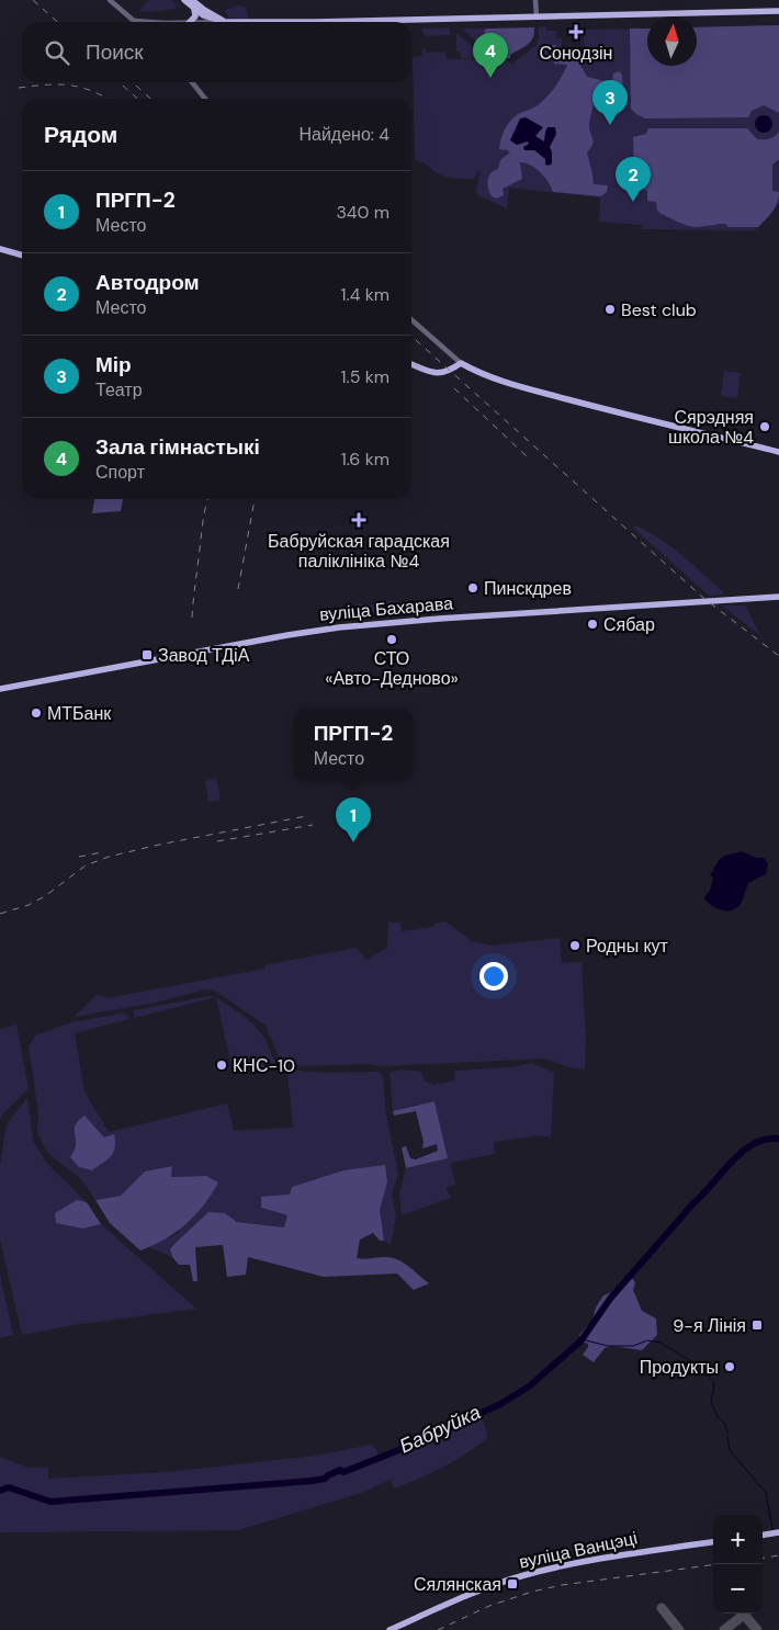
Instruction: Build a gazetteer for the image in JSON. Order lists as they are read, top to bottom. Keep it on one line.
{"streets":{"main road":["вуліца Бахарава","вуліца Ванцэці"]},"water":["Бабруйка"],"places":{"health":["Сонодзін","Бабруйская гарадская паліклініка №4"],"other":["Best club","Сярэдняя школа №4","Пинскдрев","Сябар","СТО «Авто-Дедново»","МТБанк","Родны кут","КНС-10","Продукты"],"transit":["Завод ТДіА","9-я Лінія","Сялянская"]},"north":"top","page":{"search":"Поиск","pins":["4","3","2","1"],"heading":["Рядом","Найдено: 4"],"list":[{"mark":"1","name":"ПРГП-2","note":"Место","value":"340 m"},{"mark":"2","name":"Автодром","note":"Место","value":"1.4 km"},{"mark":"3","name":"Мір","note":"Театр","value":"1.5 km"},{"mark":"4","name":"Зала гімнастыкі","note":"Спорт","value":"1.6 km"}],"popup":["ПРГП-2","Место"],"map_buttons":["+","−"]}}
